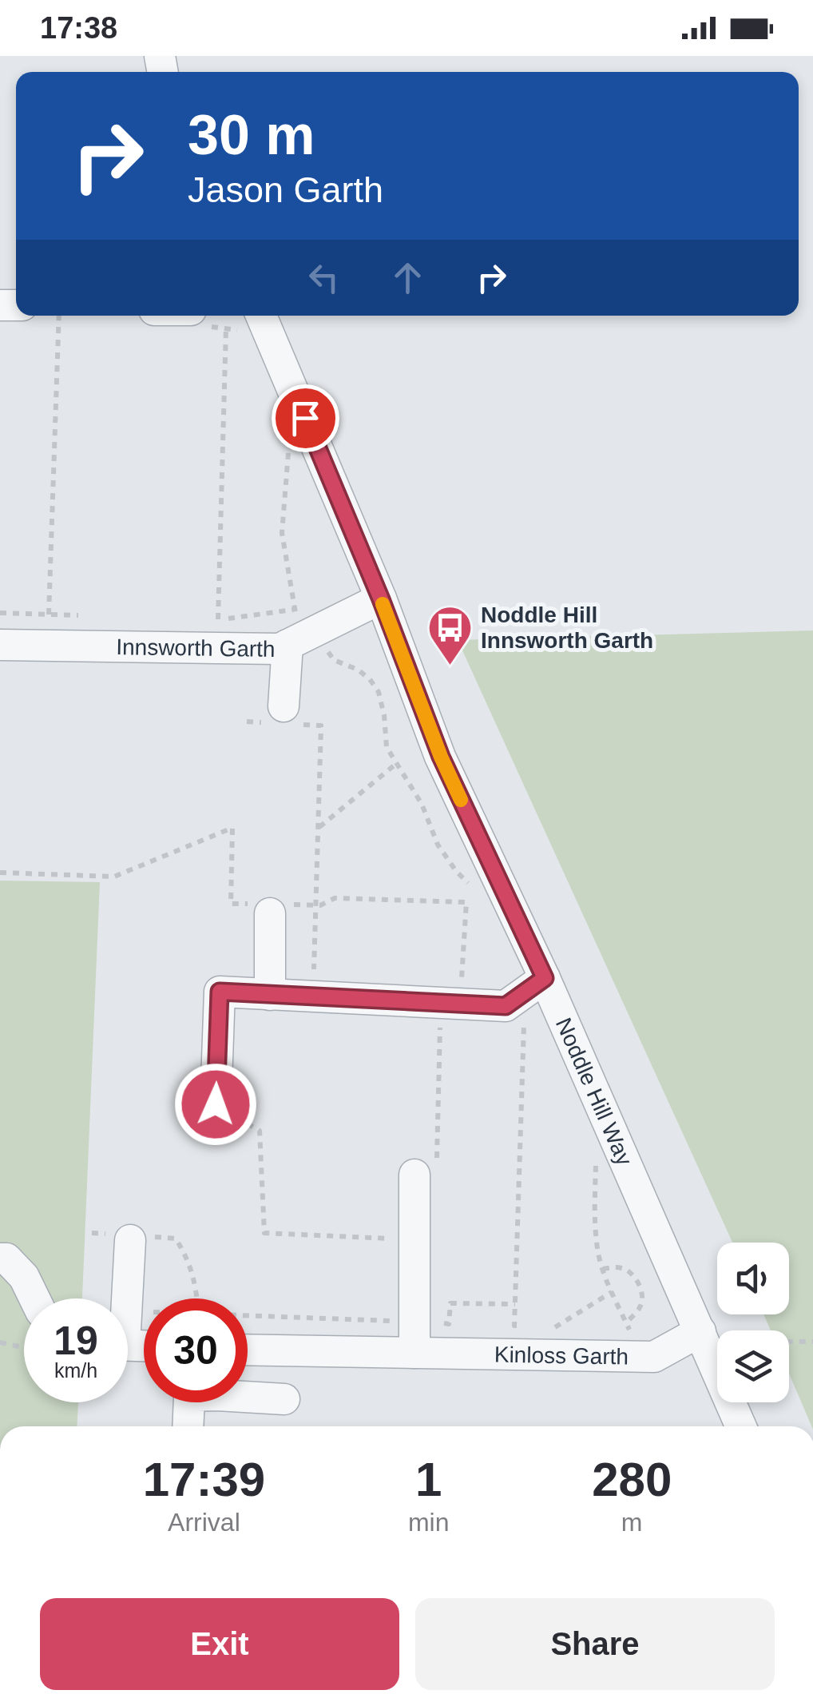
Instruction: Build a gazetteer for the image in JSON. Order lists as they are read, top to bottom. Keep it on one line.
{"streets":{"street":["Innsworth Garth","Noddle Hill Way","Kinloss Garth"]},"crossings":[["Innsworth Garth","Noddle Hill Way"],["Noddle Hill Way","Kinloss Garth"]],"places":{"bus stop":["Noddle Hill Innsworth Garth"]},"page":{"status":"17:38","turn":["30 m","Jason Garth"],"speed":"19 km/h","limit":"30","eta":["17:39","Arrival","1","min","280","m"],"buttons":["Exit","Share"]}}
